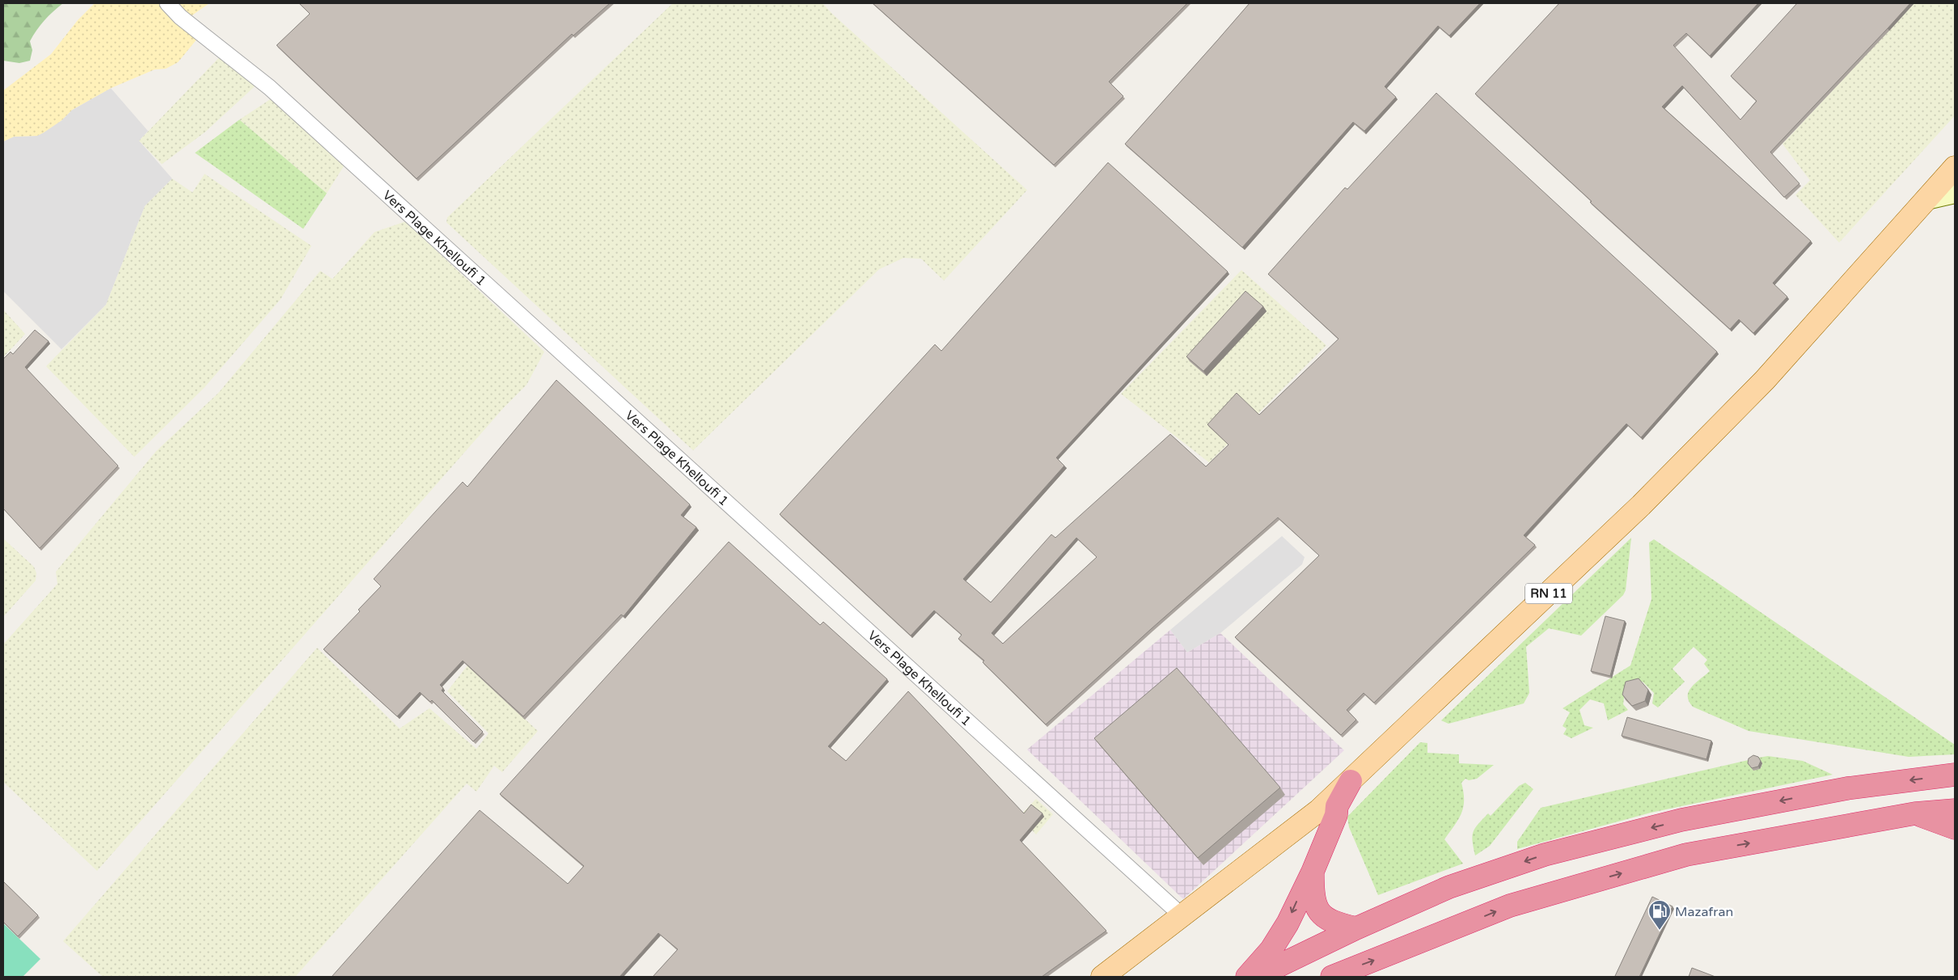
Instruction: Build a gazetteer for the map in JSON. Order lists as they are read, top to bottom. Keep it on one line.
{"streets":{"main road":["RN 11"],"street":["Vers Plage Khelloufi 1"]},"crossings":[["Vers Plage Khelloufi 1","RN 11"]],"places":{"fuel station":["Mazafran"]}}
